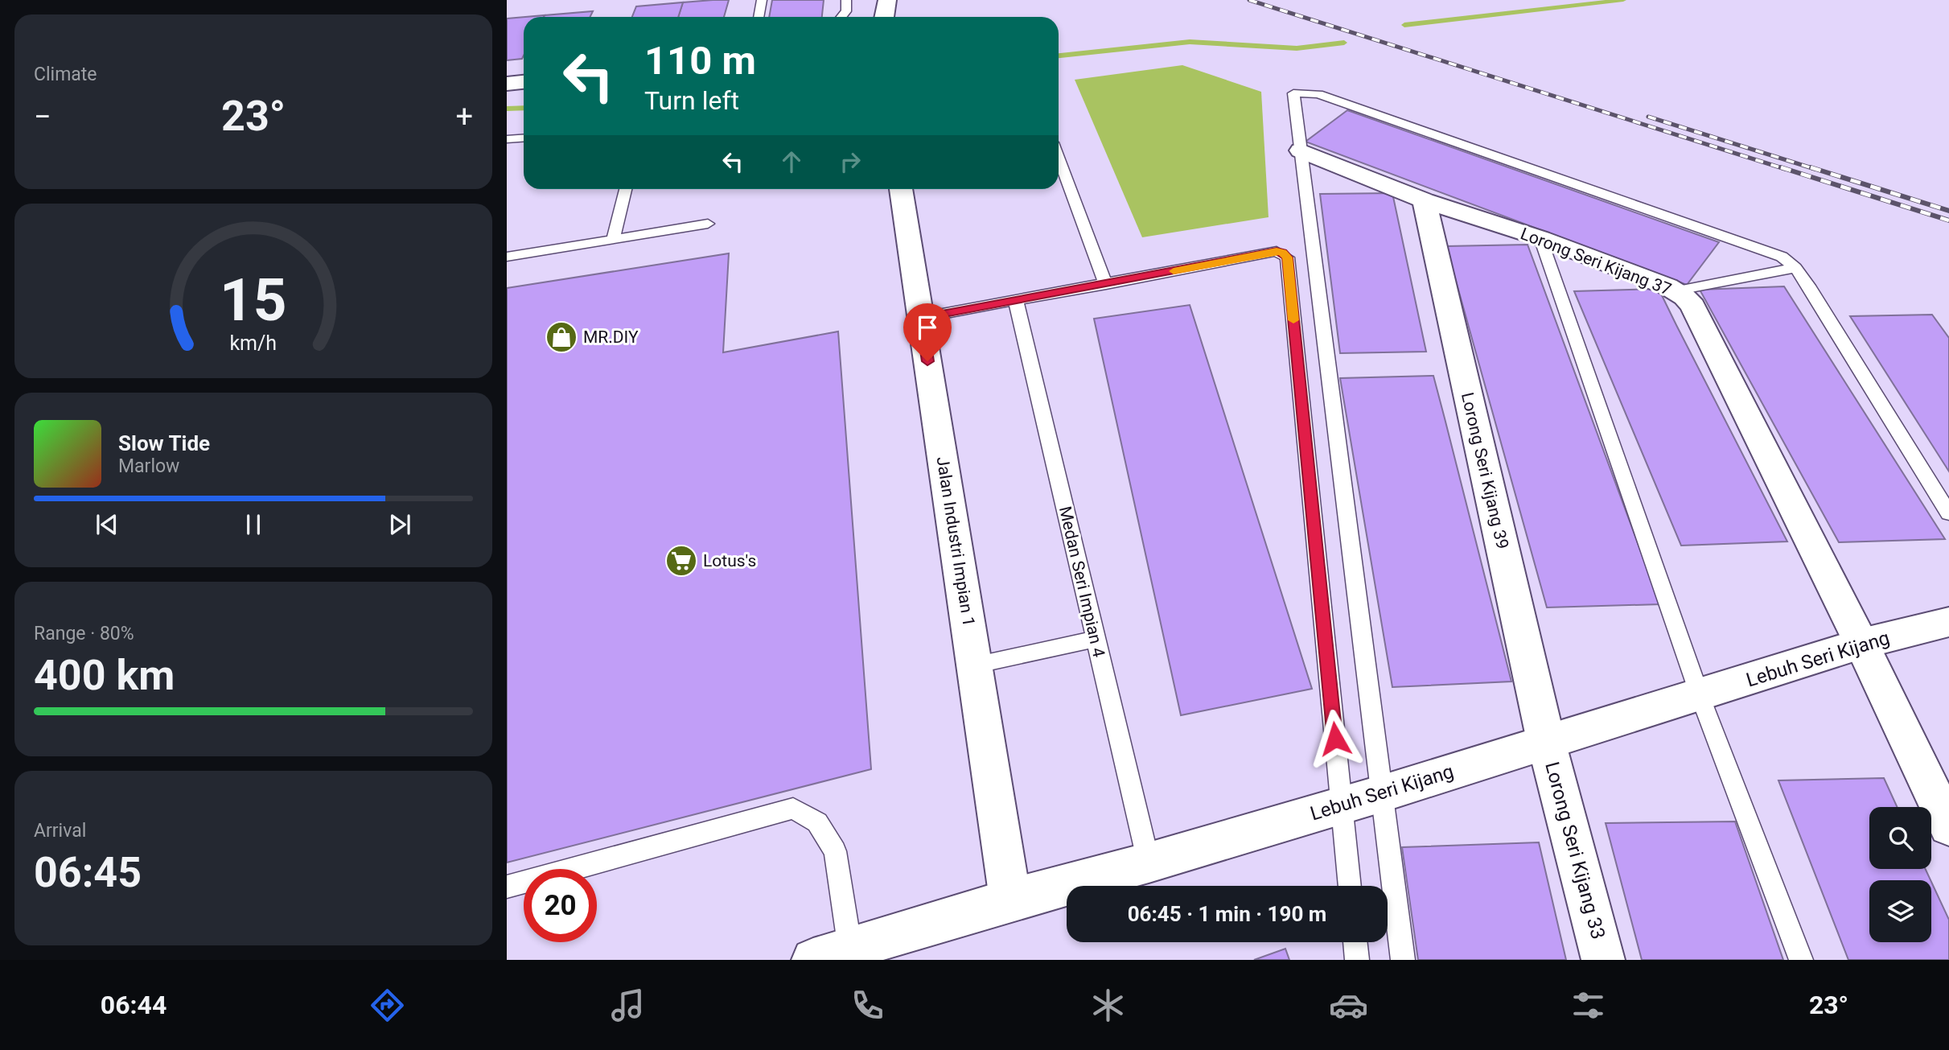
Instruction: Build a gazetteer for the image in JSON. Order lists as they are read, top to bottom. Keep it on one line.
{"streets":{"street":["Lorong Seri Kijang 37","Lorong Seri Kijang 39","Jalan Industri Impian 1","Lebuh Seri Kijang","Lorong Seri Kijang 33"],"lane":["Medan Seri Impian 4"]},"crossings":[["Lorong Seri Kijang 37","Lorong Seri Kijang 39"],["Lorong Seri Kijang 37","Lebuh Seri Kijang"],["Lorong Seri Kijang 39","Lebuh Seri Kijang"],["Lorong Seri Kijang 39","Lorong Seri Kijang 33"],["Jalan Industri Impian 1","Lebuh Seri Kijang"],["Medan Seri Impian 4","Lebuh Seri Kijang"],["Lebuh Seri Kijang","Lorong Seri Kijang 33"]],"places":{"shop":["MR.DIY"],"supermarket":["Lotus's"]},"page":{"tile":["Climate",["Range · 80%","400 km"],["Arrival","06:45"]],"turn":["110 m","Turn left"],"heat":["−","23°","+"],"song":["Slow Tide","Marlow"],"limit":"20","trip":"06:45 · 1 min · 190 m","tabs":["06:44","23°"],"gauge":["15","km/h"]}}
